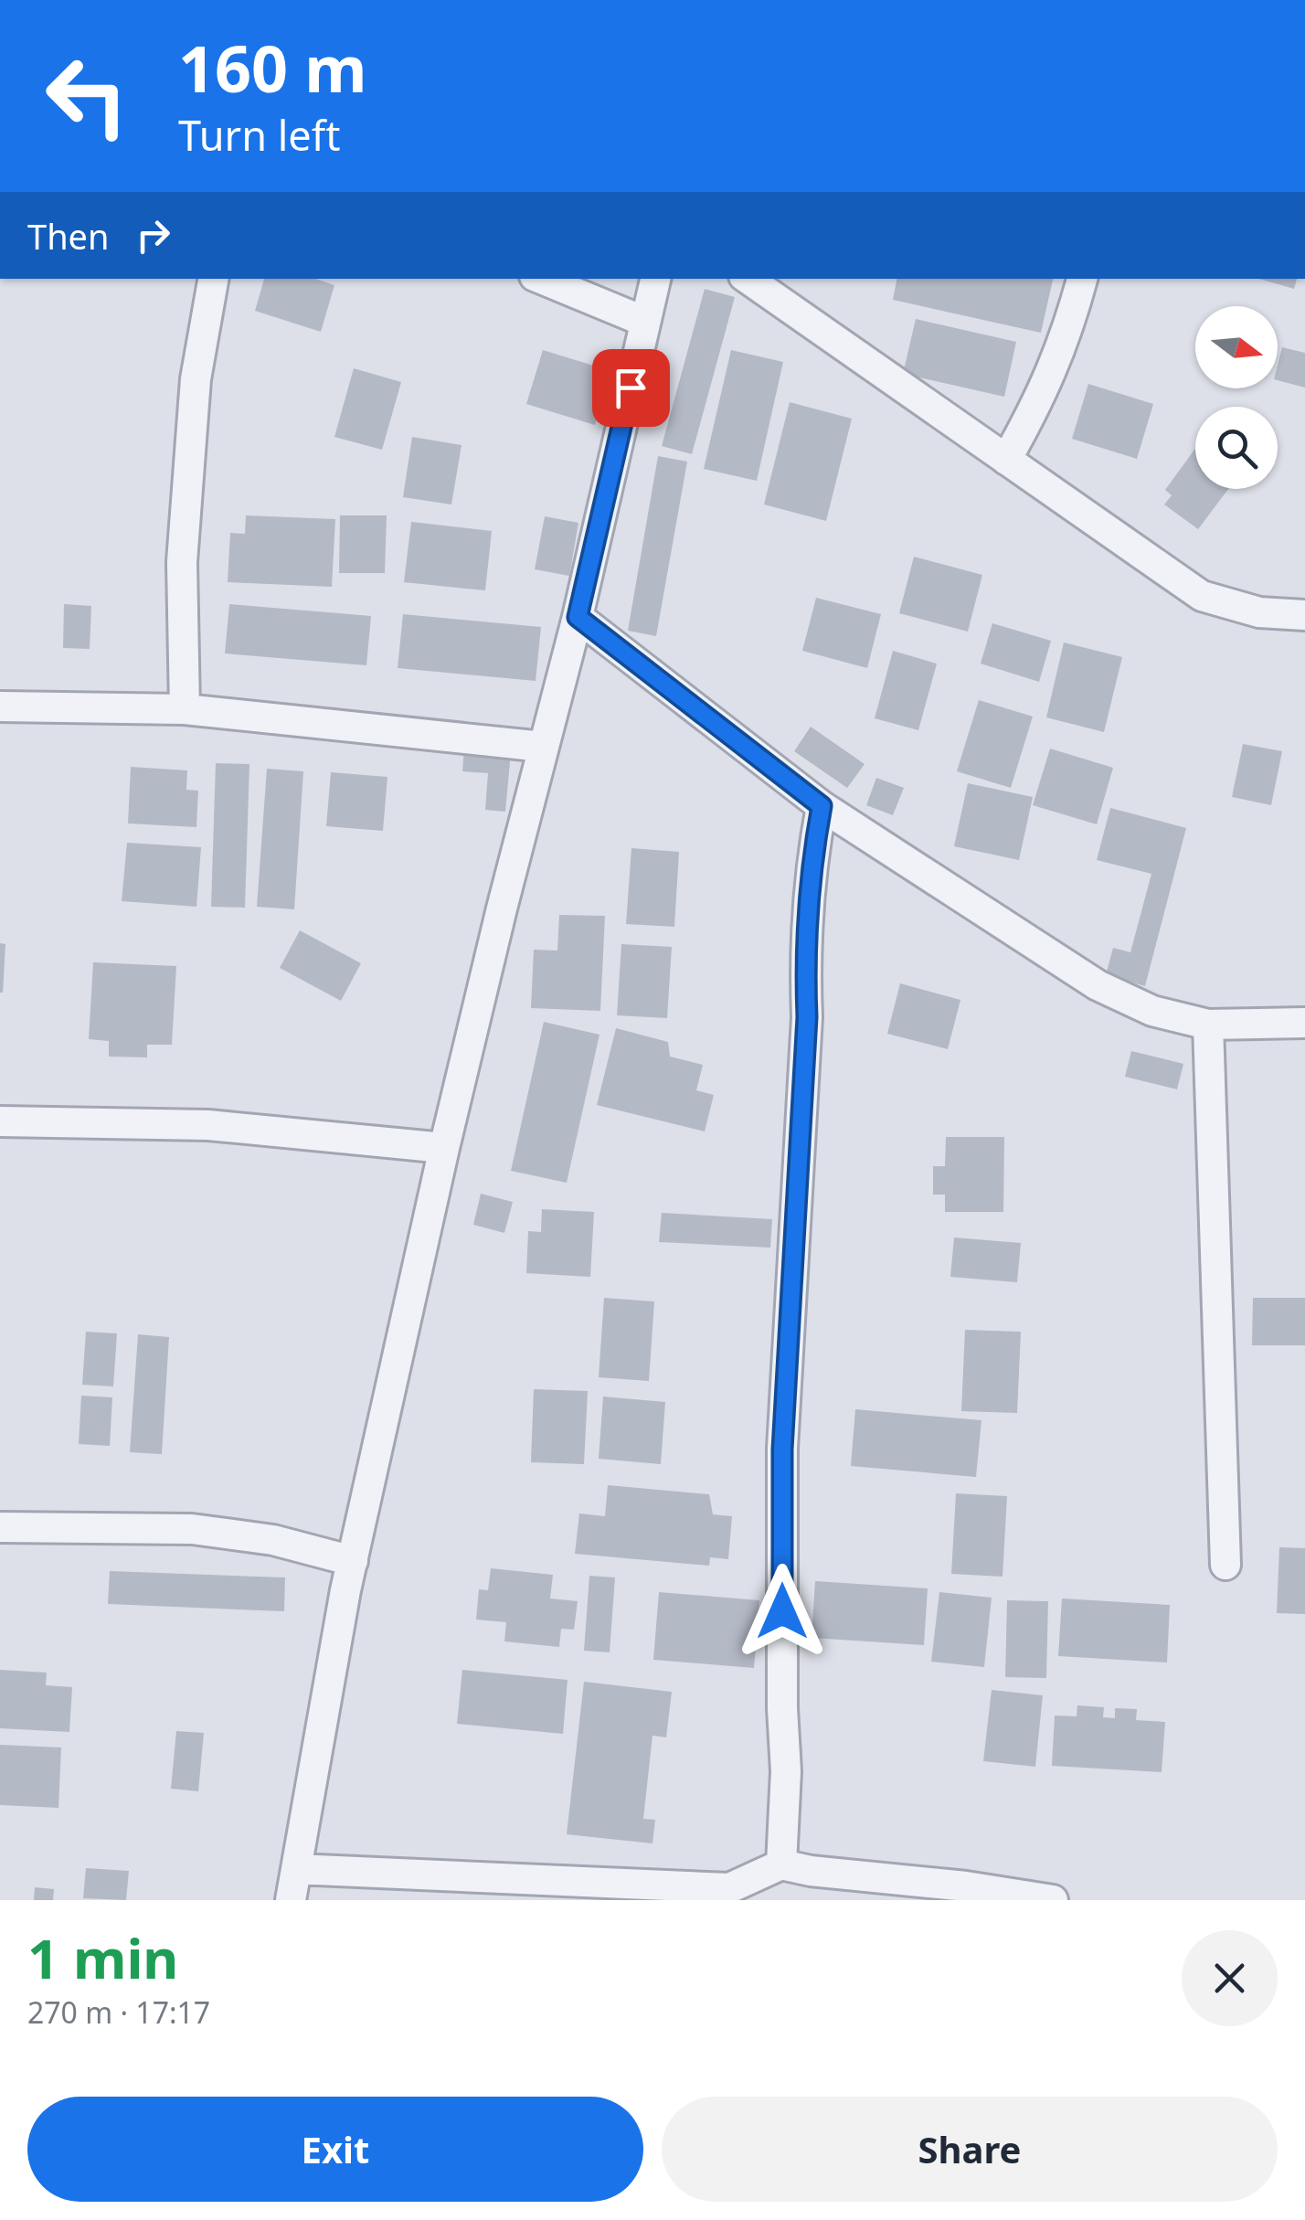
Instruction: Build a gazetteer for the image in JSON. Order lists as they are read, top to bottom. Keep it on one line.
{"north":"right","page":{"turn":["160 m","Turn left"],"then":"Then","heading":["1 min","270 m · 17:17"],"buttons":["Exit","Share"]}}
